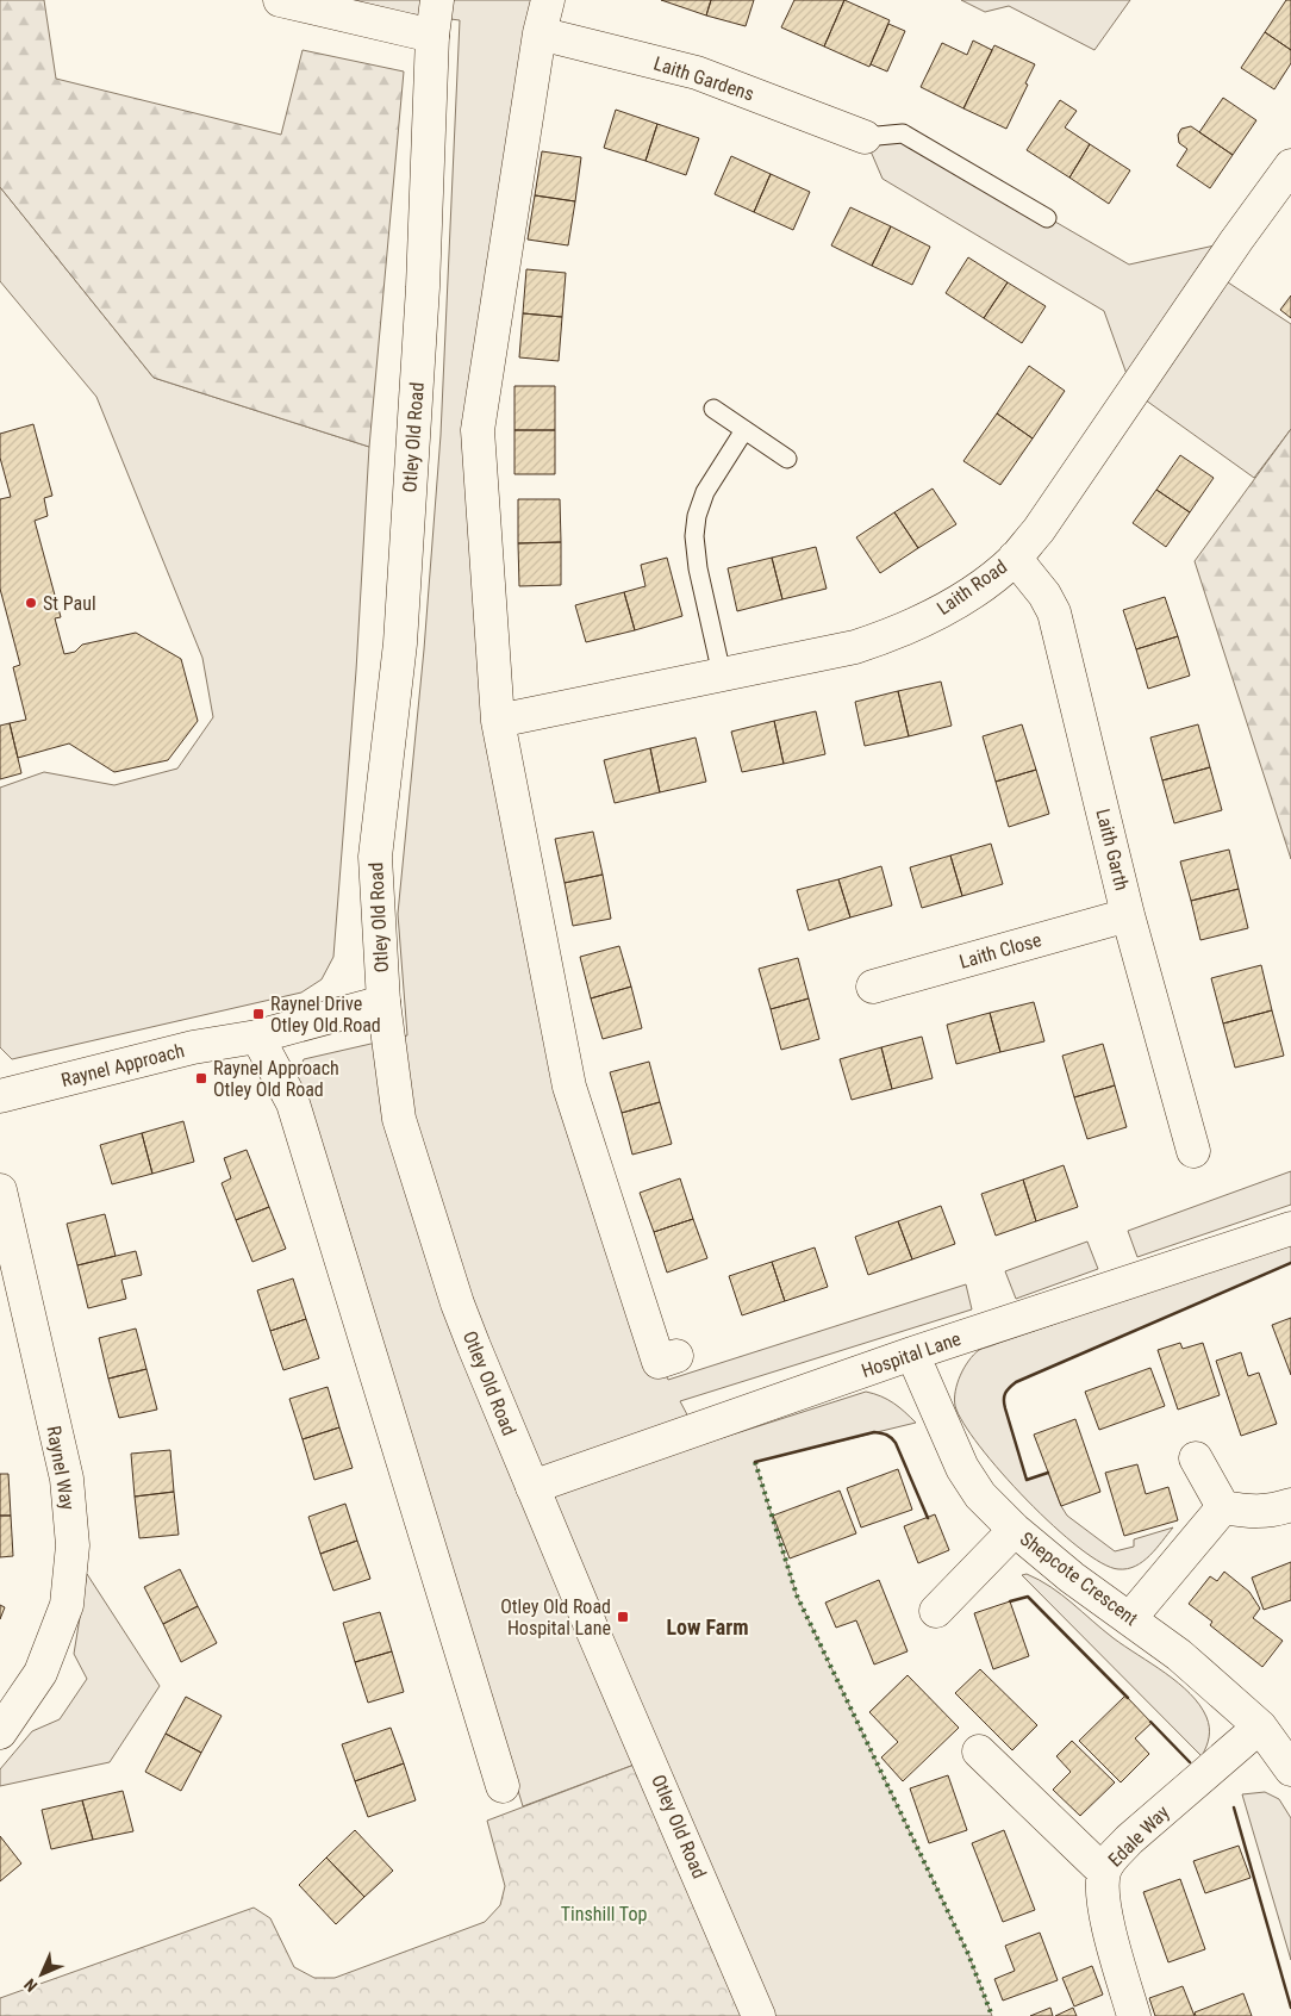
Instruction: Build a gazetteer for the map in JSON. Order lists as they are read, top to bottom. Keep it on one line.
{"streets":{"street":["Laith Gardens","Otley Old Road","Laith Road","Laith Garth","Laith Close","Raynel Approach","Hospital Lane","Raynel Way","Shepcote Crescent","Edale Way"]},"crossings":[["Otley Old Road","Raynel Approach"],["Otley Old Road","Hospital Lane"],["Laith Road","Laith Garth"],["Laith Garth","Laith Close"],["Hospital Lane","Shepcote Crescent"],["Shepcote Crescent","Edale Way"]],"districts":["Low Farm"],"parks":["Tinshill Top"],"places":{"other":["St Paul"],"transit":["Raynel Drive Otley Old Road","Raynel Approach Otley Old Road","Otley Old Road Hospital Lane"]},"north":"bottom left"}
